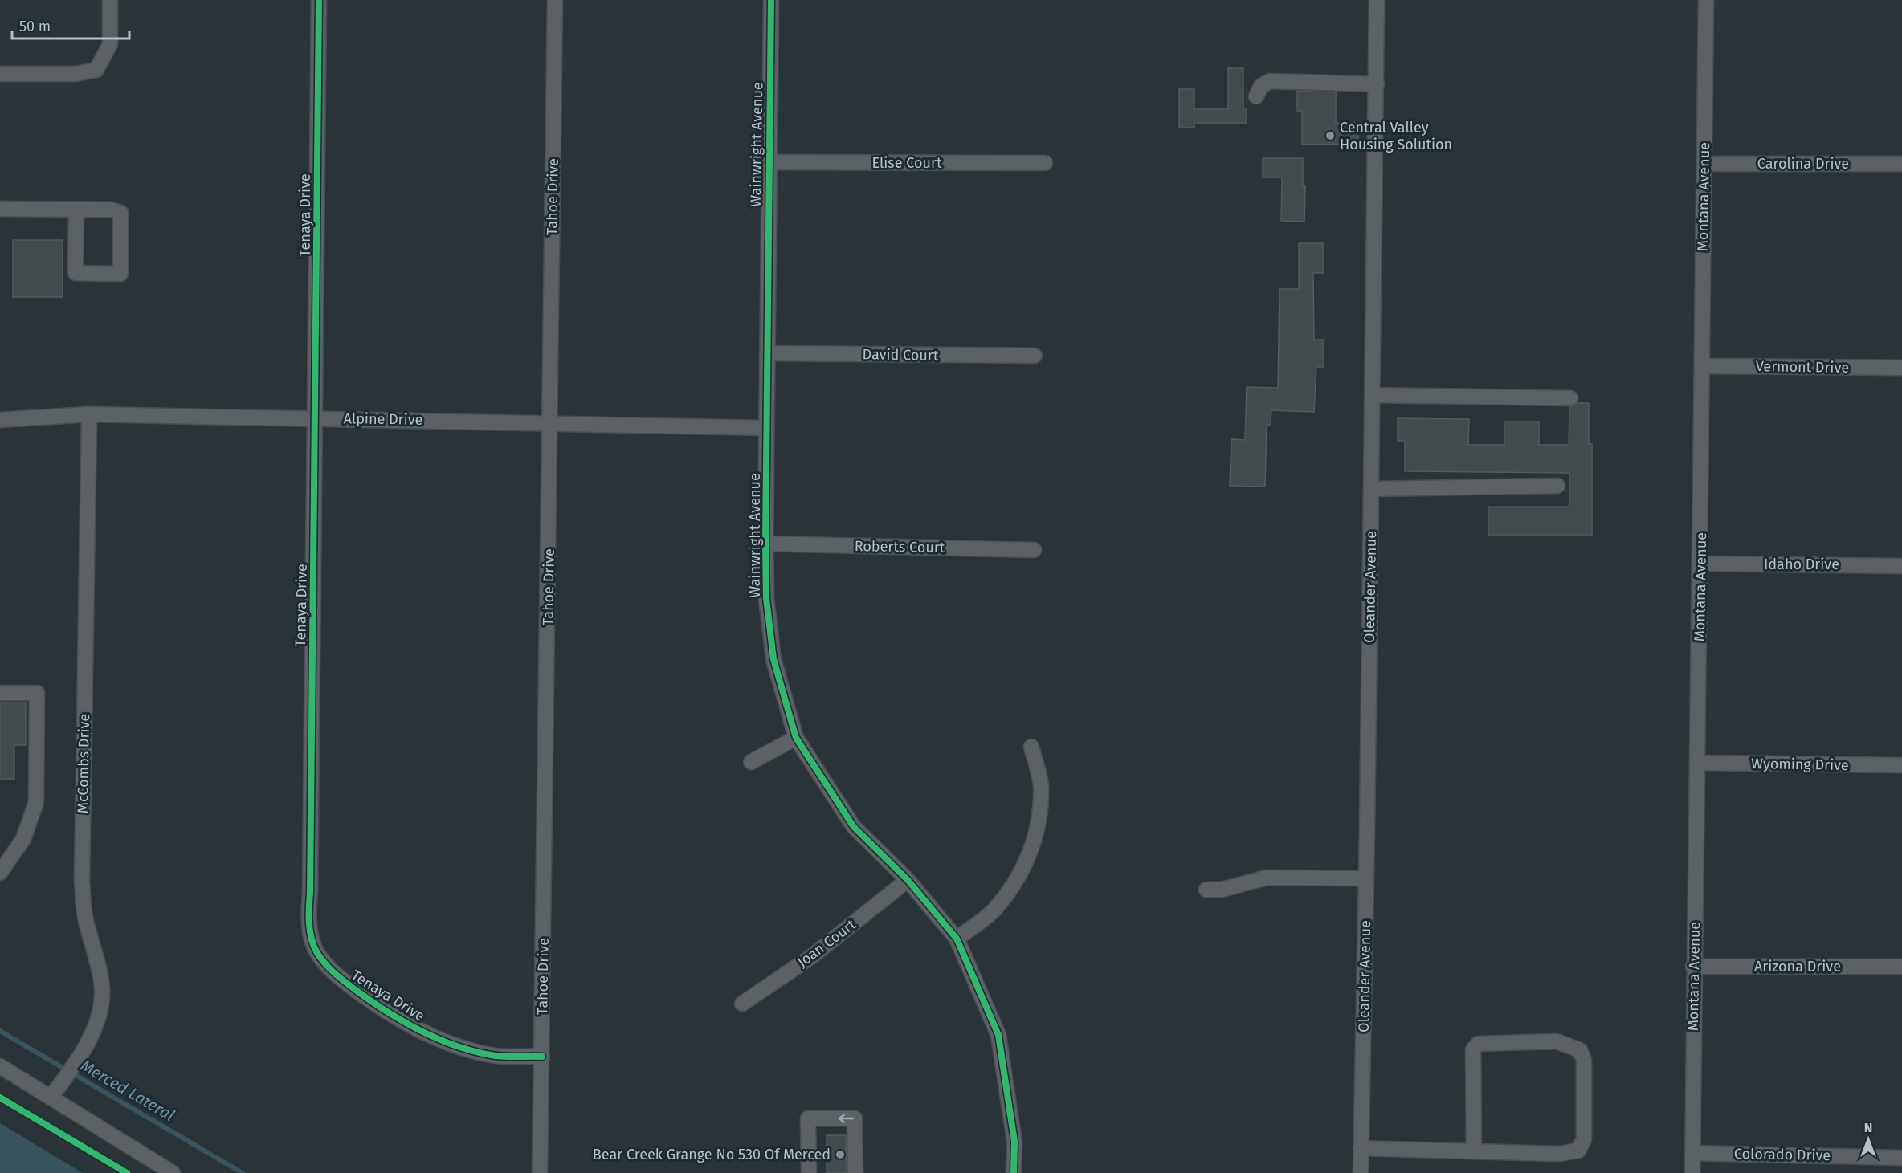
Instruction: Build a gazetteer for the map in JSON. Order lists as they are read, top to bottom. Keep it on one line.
{"streets":{"street":["Wainwright Avenue","Elise Court","Carolina Drive","Tahoe Drive","Montana Avenue","Tenaya Drive","David Court","Vermont Drive","Alpine Drive","Roberts Court","Idaho Drive","Oleander Avenue","McCombs Drive","Wyoming Drive","Joan Court","Arizona Drive","Colorado Drive"]},"crossings":[["Wainwright Avenue","Elise Court"],["Wainwright Avenue","David Court"],["Wainwright Avenue","Alpine Drive"],["Wainwright Avenue","Roberts Court"],["Wainwright Avenue","Joan Court"],["Carolina Drive","Montana Avenue"],["Tahoe Drive","Tenaya Drive"],["Tahoe Drive","Alpine Drive"],["Montana Avenue","Vermont Drive"],["Montana Avenue","Idaho Drive"],["Montana Avenue","Wyoming Drive"],["Montana Avenue","Arizona Drive"],["Montana Avenue","Colorado Drive"],["Tenaya Drive","Alpine Drive"],["Alpine Drive","McCombs Drive"]],"water":["Merced Lateral"],"places":["Central Valley Housing Solution","Bear Creek Grange No 530 Of Merced"],"scale_bar":"50 m","north":"top"}
